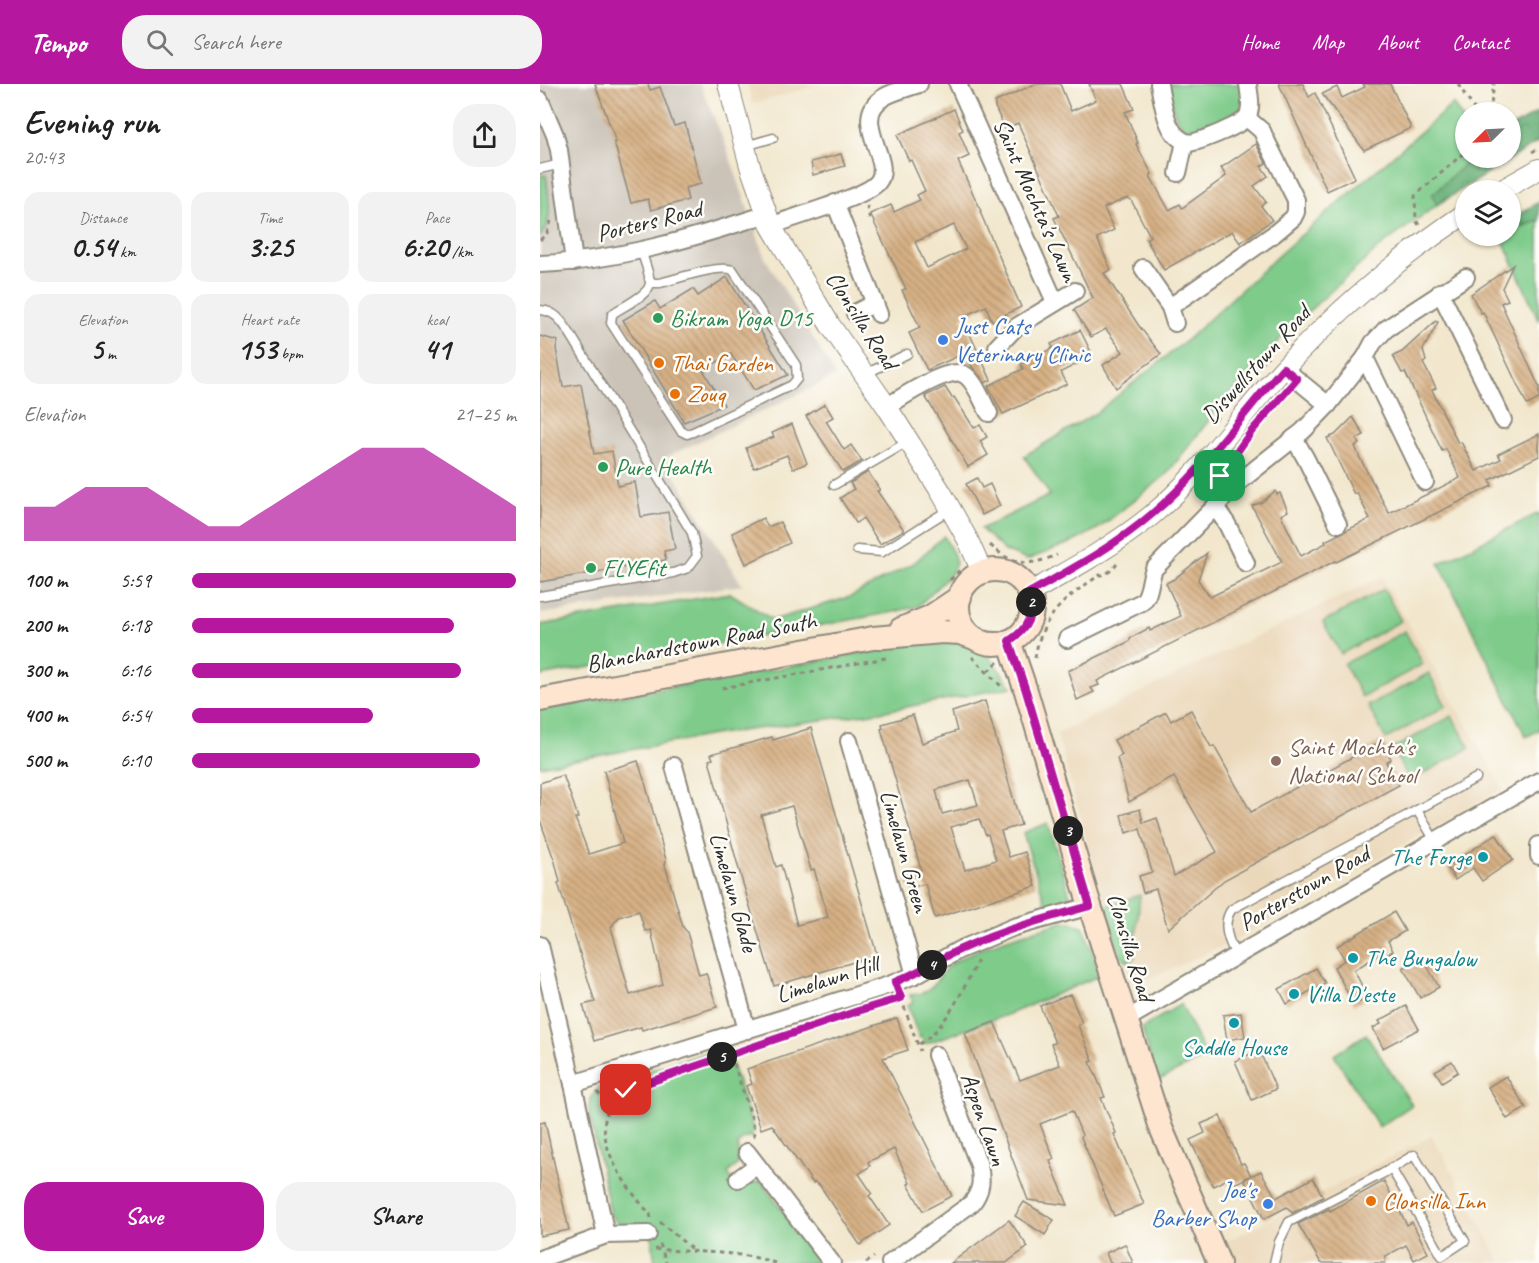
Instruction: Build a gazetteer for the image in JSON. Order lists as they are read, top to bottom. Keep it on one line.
{"streets":{"main road":["Clonsilla Road","Blanchardstown Road South"],"street":["Saint Mochta's Lawn","Porters Road","Diswellstown Road","Limelawn Green","Porterstown Road","Limelawn Glade","Limelawn Hill","Aspen Lawn"]},"crossings":[["Porters Road","Clonsilla Road"],["Clonsilla Road","Diswellstown Road"],["Clonsilla Road","Blanchardstown Road South"],["Clonsilla Road","Porterstown Road"],["Clonsilla Road","Limelawn Hill"],["Diswellstown Road","Blanchardstown Road South"],["Limelawn Green","Limelawn Hill"],["Limelawn Glade","Limelawn Hill"]],"places":["Bikram Yoga D15","Just Cats Veterinary Clinic","Thai Garden","Zouq","Pure Health","FLYEfit","Saint Mochta's National School","The Forge","The Bungalow","Villa D'este","Saddle House","Clonsilla Inn","Joe's Barber Shop"],"north":"bottom left","page":{"header":"Tempo","search":"Search here","nav":["Home","Map","About","Contact"],"heading":["Evening run","20:43"],"stats":[["Distance","0.54 km"],["Time","3:25"],["Pace","6:20 /km"],["Elevation","5 m"],["Heart rate","153 bpm"],["kcal","41"]],"chart":["Elevation","21–25 m"],"list":[{"name":"100 m","note":"5:59"},{"name":"200 m","note":"6:18"},{"name":"300 m","note":"6:16"},{"name":"400 m","note":"6:54"},{"name":"500 m","note":"6:10"}],"pins":["2","3","4","5"],"buttons":["Save","Share"]}}
